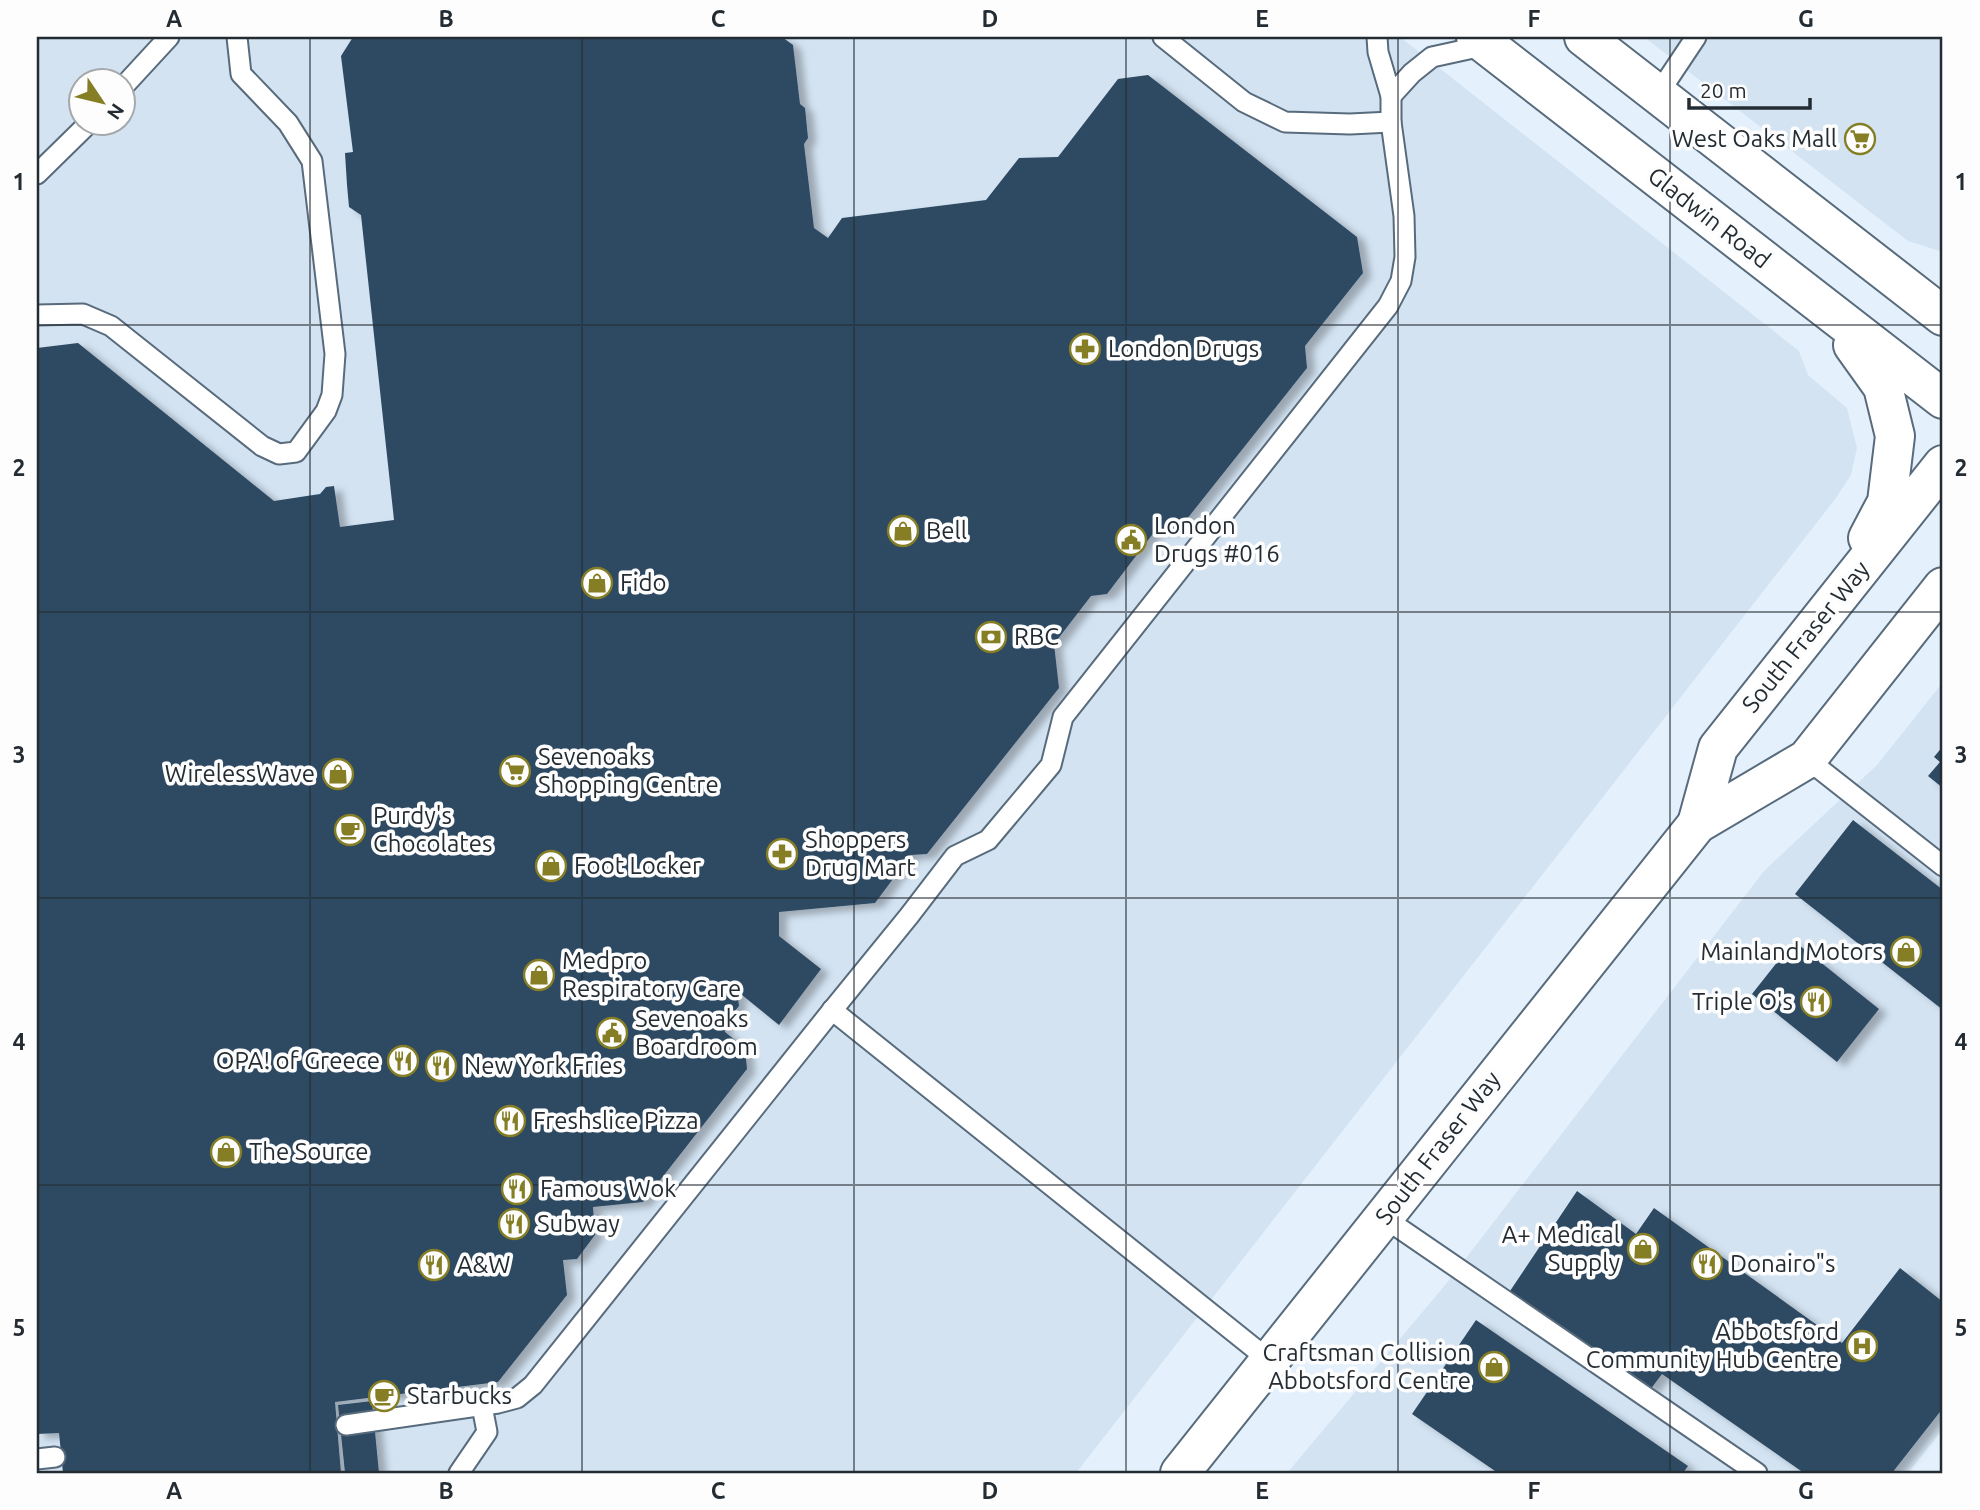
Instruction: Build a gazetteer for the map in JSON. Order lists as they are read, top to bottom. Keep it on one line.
{"streets":{"main road":["Gladwin Road","South Fraser Way"]},"places":{"supermarket":["West Oaks Mall","Sevenoaks Shopping Centre"],"pharmacy":["London Drugs","Shoppers Drug Mart"],"shop":["Bell","Fido","WirelessWave","Foot Locker","Mainland Motors","Medpro Respiratory Care","The Source","A+ Medical Supply","Craftsman Collision Abbotsford Centre"],"public building":["London Drugs #016","Sevenoaks Boardroom"],"bank":["RBC"],"cafe":["Purdy's Chocolates","Starbucks"],"restaurant":["Triple O's","OPA! of Greece","New York Fries","Freshslice Pizza","Famous Wok","Subway","Donairo\"s","A&W"],"hospital":["Abbotsford Community Hub Centre"]},"scale_bar":"20 m","north":"bottom right","grid":{"columns":["A","B","C","D","E","F","G"],"rows":["1","2","3","4","5"]}}
